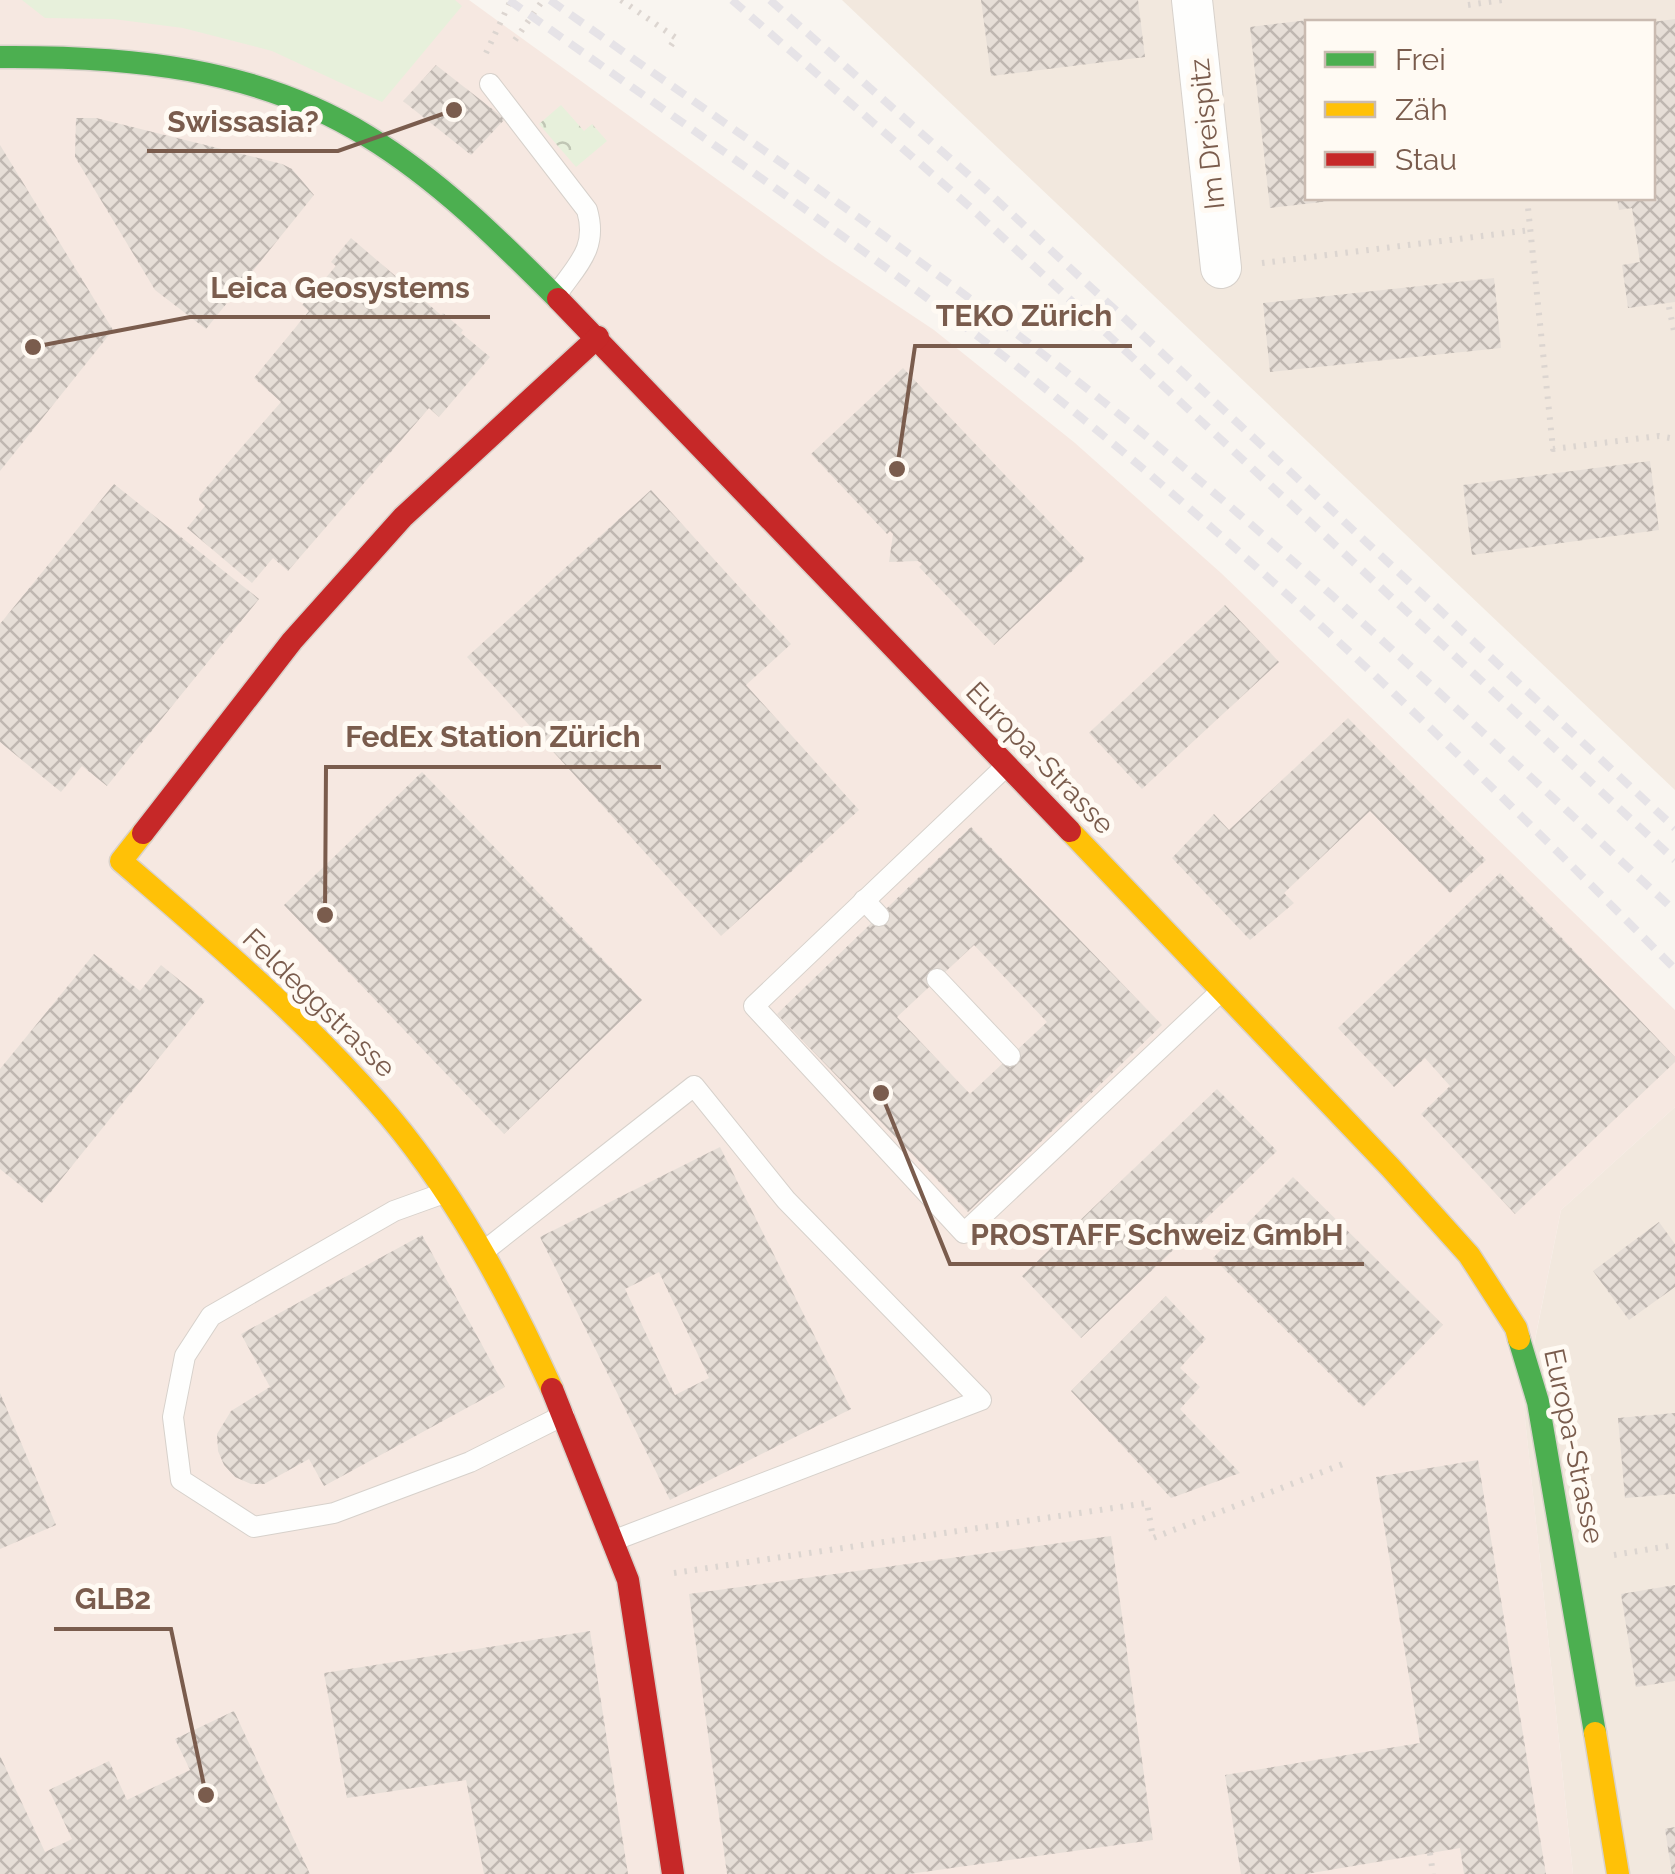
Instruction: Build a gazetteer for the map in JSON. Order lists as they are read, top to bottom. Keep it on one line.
{"streets":{"street":["Im Dreispitz","Europa-Strasse","Feldeggstrasse"]},"crossings":[["Europa-Strasse","Feldeggstrasse"]],"places":["Swissasia?","Leica Geosystems","TEKO Zürich","FedEx Station Zürich","PROSTAFF Schweiz GmbH","GLB2"],"legend":["Frei","Zäh","Stau"]}
